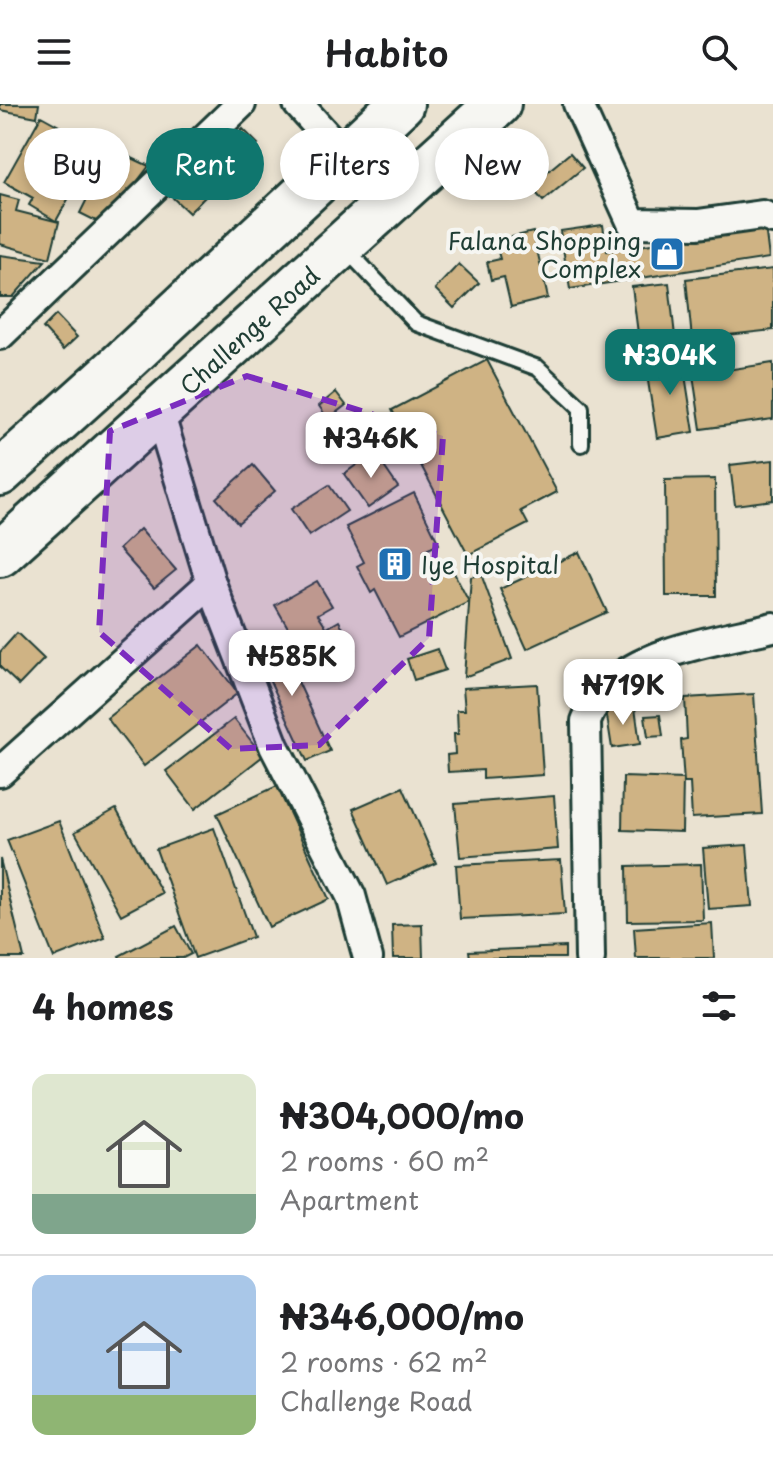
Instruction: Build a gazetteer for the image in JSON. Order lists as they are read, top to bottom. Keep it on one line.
{"streets":{"main road":["Challenge Road"]},"places":{"shop":["Falana Shopping Complex"],"building":["Iye Hospital"]},"page":{"header":"Habito","chip":["Buy","Rent","Filters","New"],"price":["₦304K","₦346K","₦585K","₦719K"],"heading":"4 homes","list":[{"name":"₦304,000/mo","note":"2 rooms · 60 m² · Apartment"},{"name":"₦346,000/mo","note":"2 rooms · 62 m² · Challenge Road"}]}}
